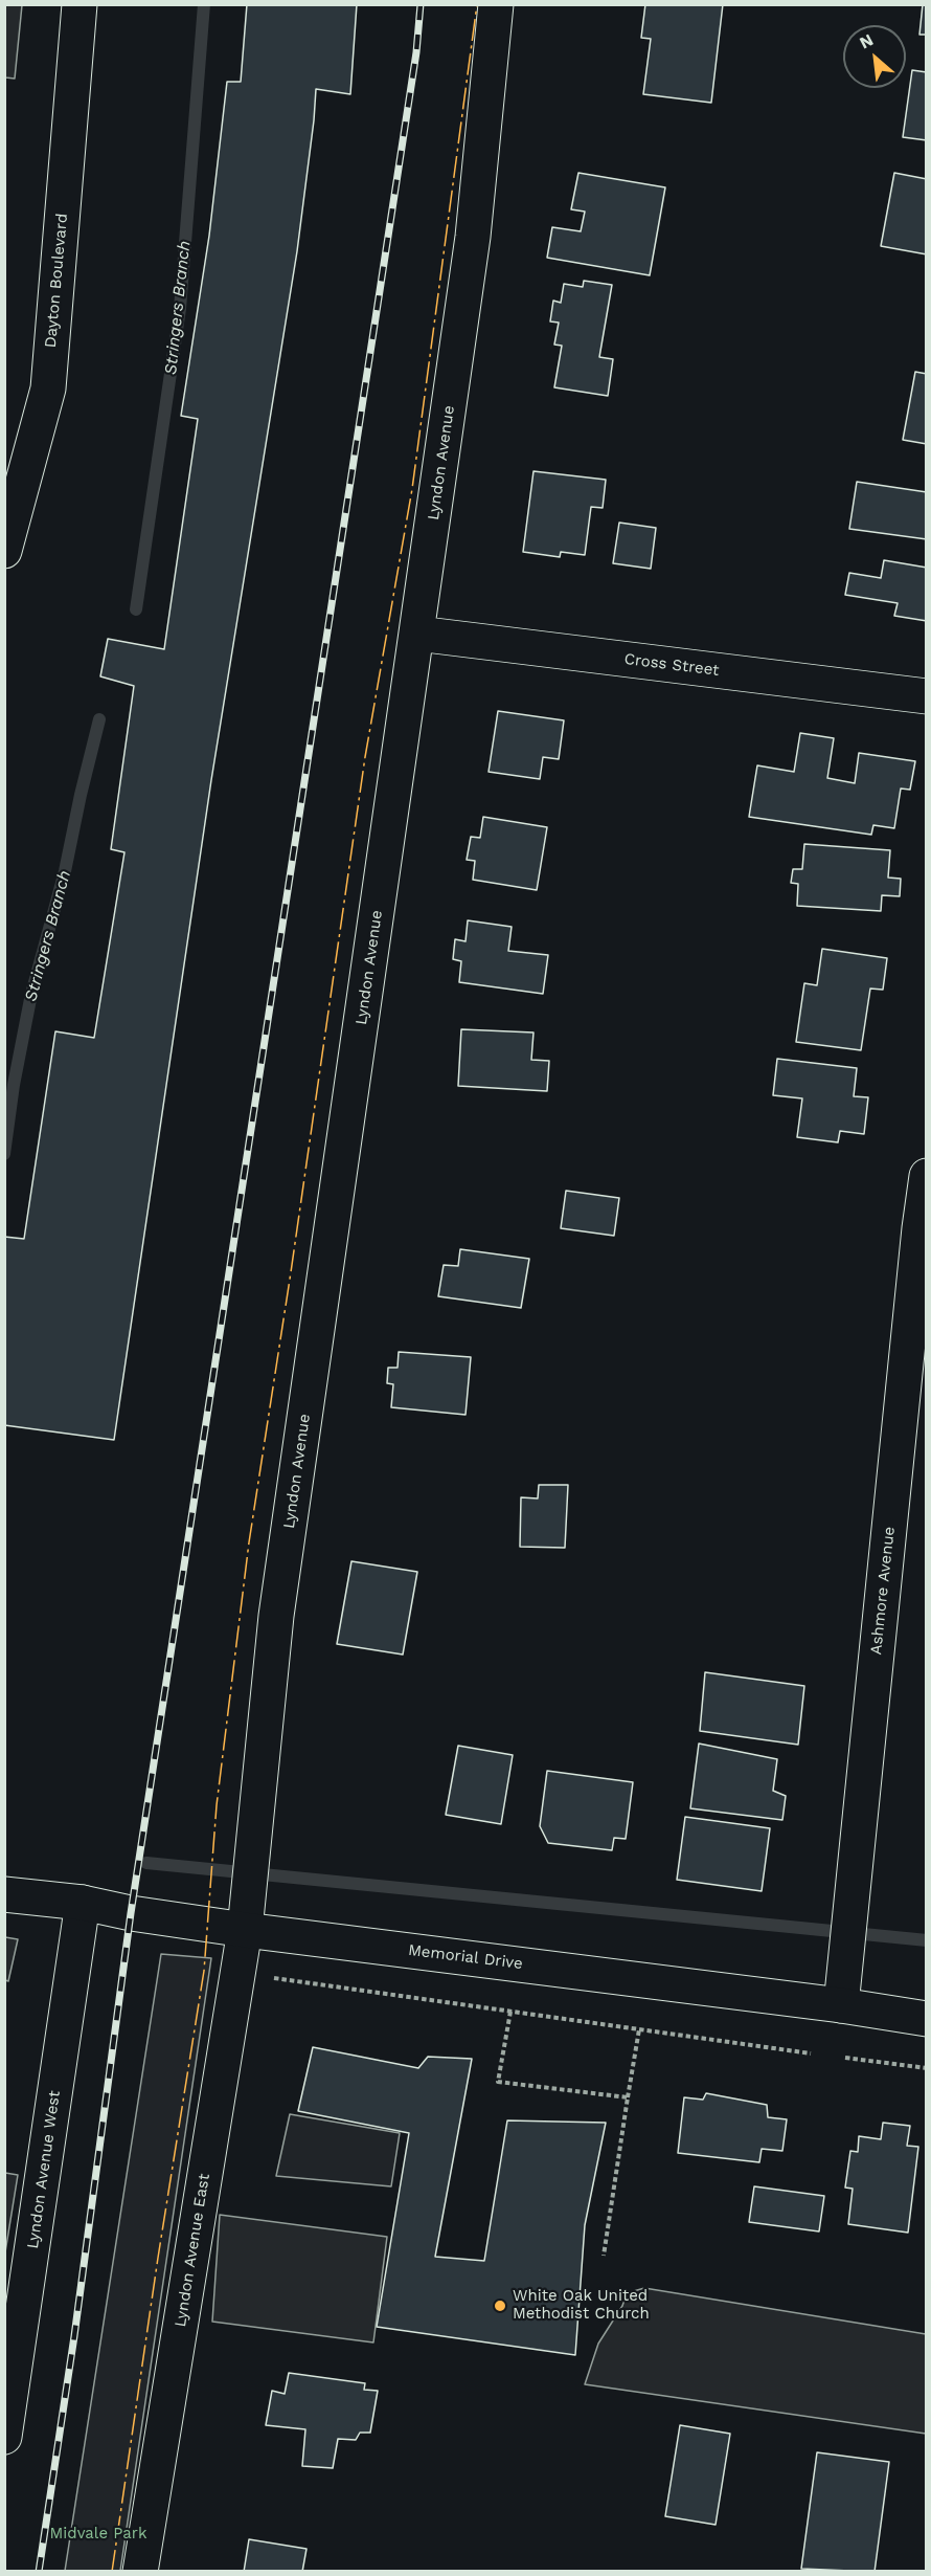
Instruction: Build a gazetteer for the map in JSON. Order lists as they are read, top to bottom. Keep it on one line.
{"streets":{"street":["Dayton Boulevard","Lyndon Avenue","Cross Street","Ashmore Avenue","Memorial Drive","Lyndon Avenue West","Lyndon Avenue East"]},"crossings":[["Lyndon Avenue","Cross Street"],["Lyndon Avenue","Memorial Drive"],["Lyndon Avenue","Lyndon Avenue East"],["Ashmore Avenue","Memorial Drive"],["Memorial Drive","Lyndon Avenue West"],["Memorial Drive","Lyndon Avenue East"]],"water":["Stringers Branch"],"parks":["Midvale Park"],"places":["White Oak United Methodist Church"],"north":"top left"}
